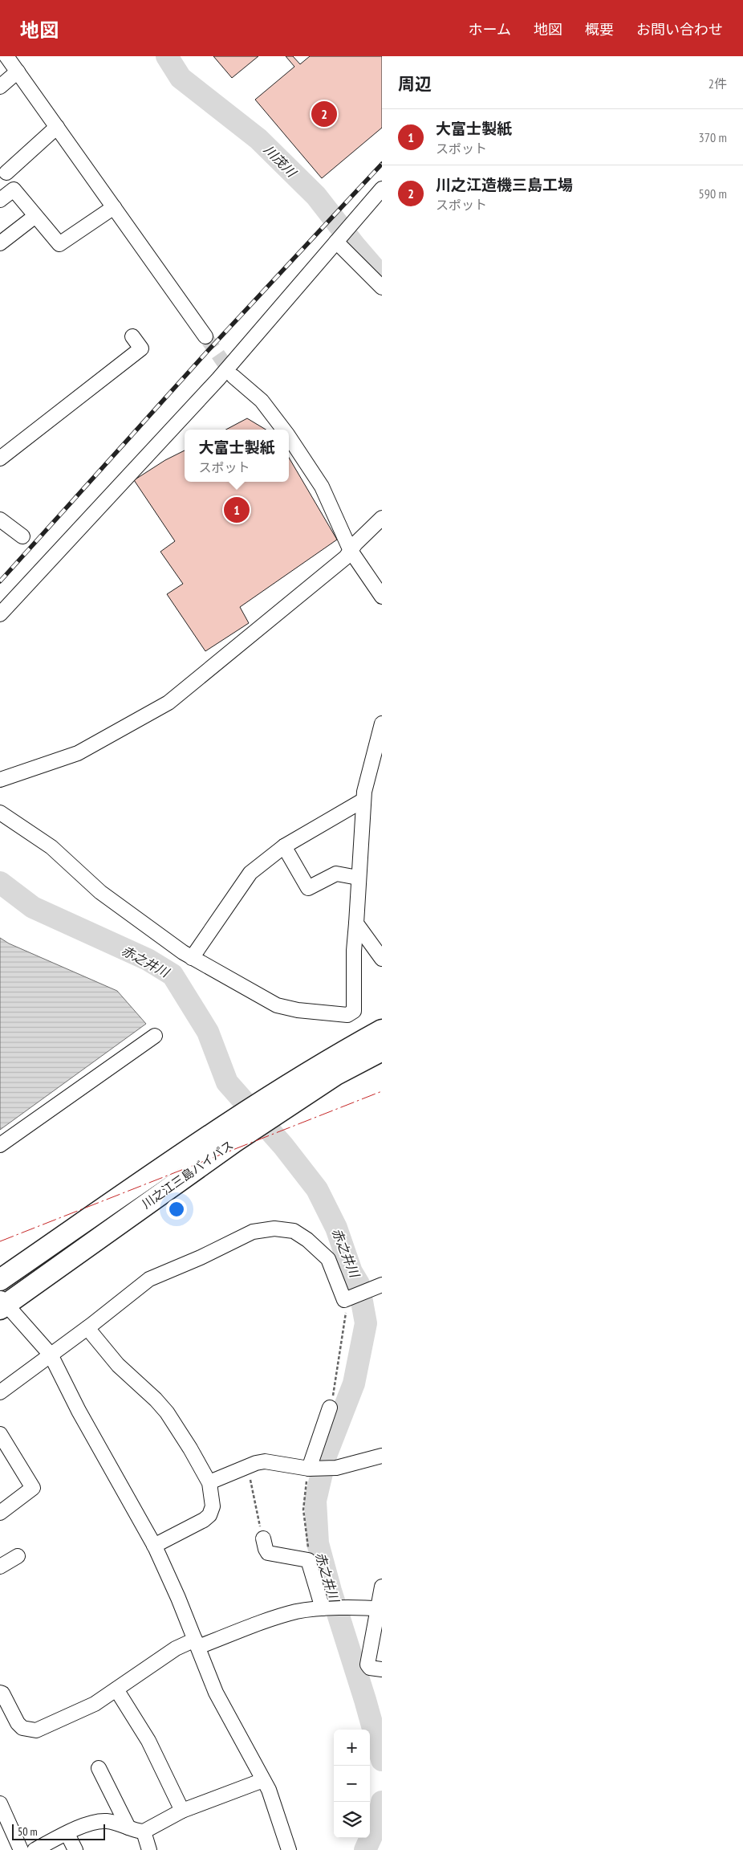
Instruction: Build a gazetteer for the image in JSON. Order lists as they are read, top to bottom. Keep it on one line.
{"streets":{"highway":["川之江三島バイパス"]},"water":["川茂川","赤之井川"],"scale_bar":"50 m","page":{"header":"地図","nav":["ホーム","地図","概要","お問い合わせ"],"heading":["周辺","2件"],"pins":["2","1"],"list":[{"mark":"1","name":"大富士製紙","note":"スポット","value":"370 m"},{"mark":"2","name":"川之江造機三島工場","note":"スポット","value":"590 m"}],"popup":["大富士製紙","スポット"],"map_buttons":["+","−"],"scale":"50 m"}}
